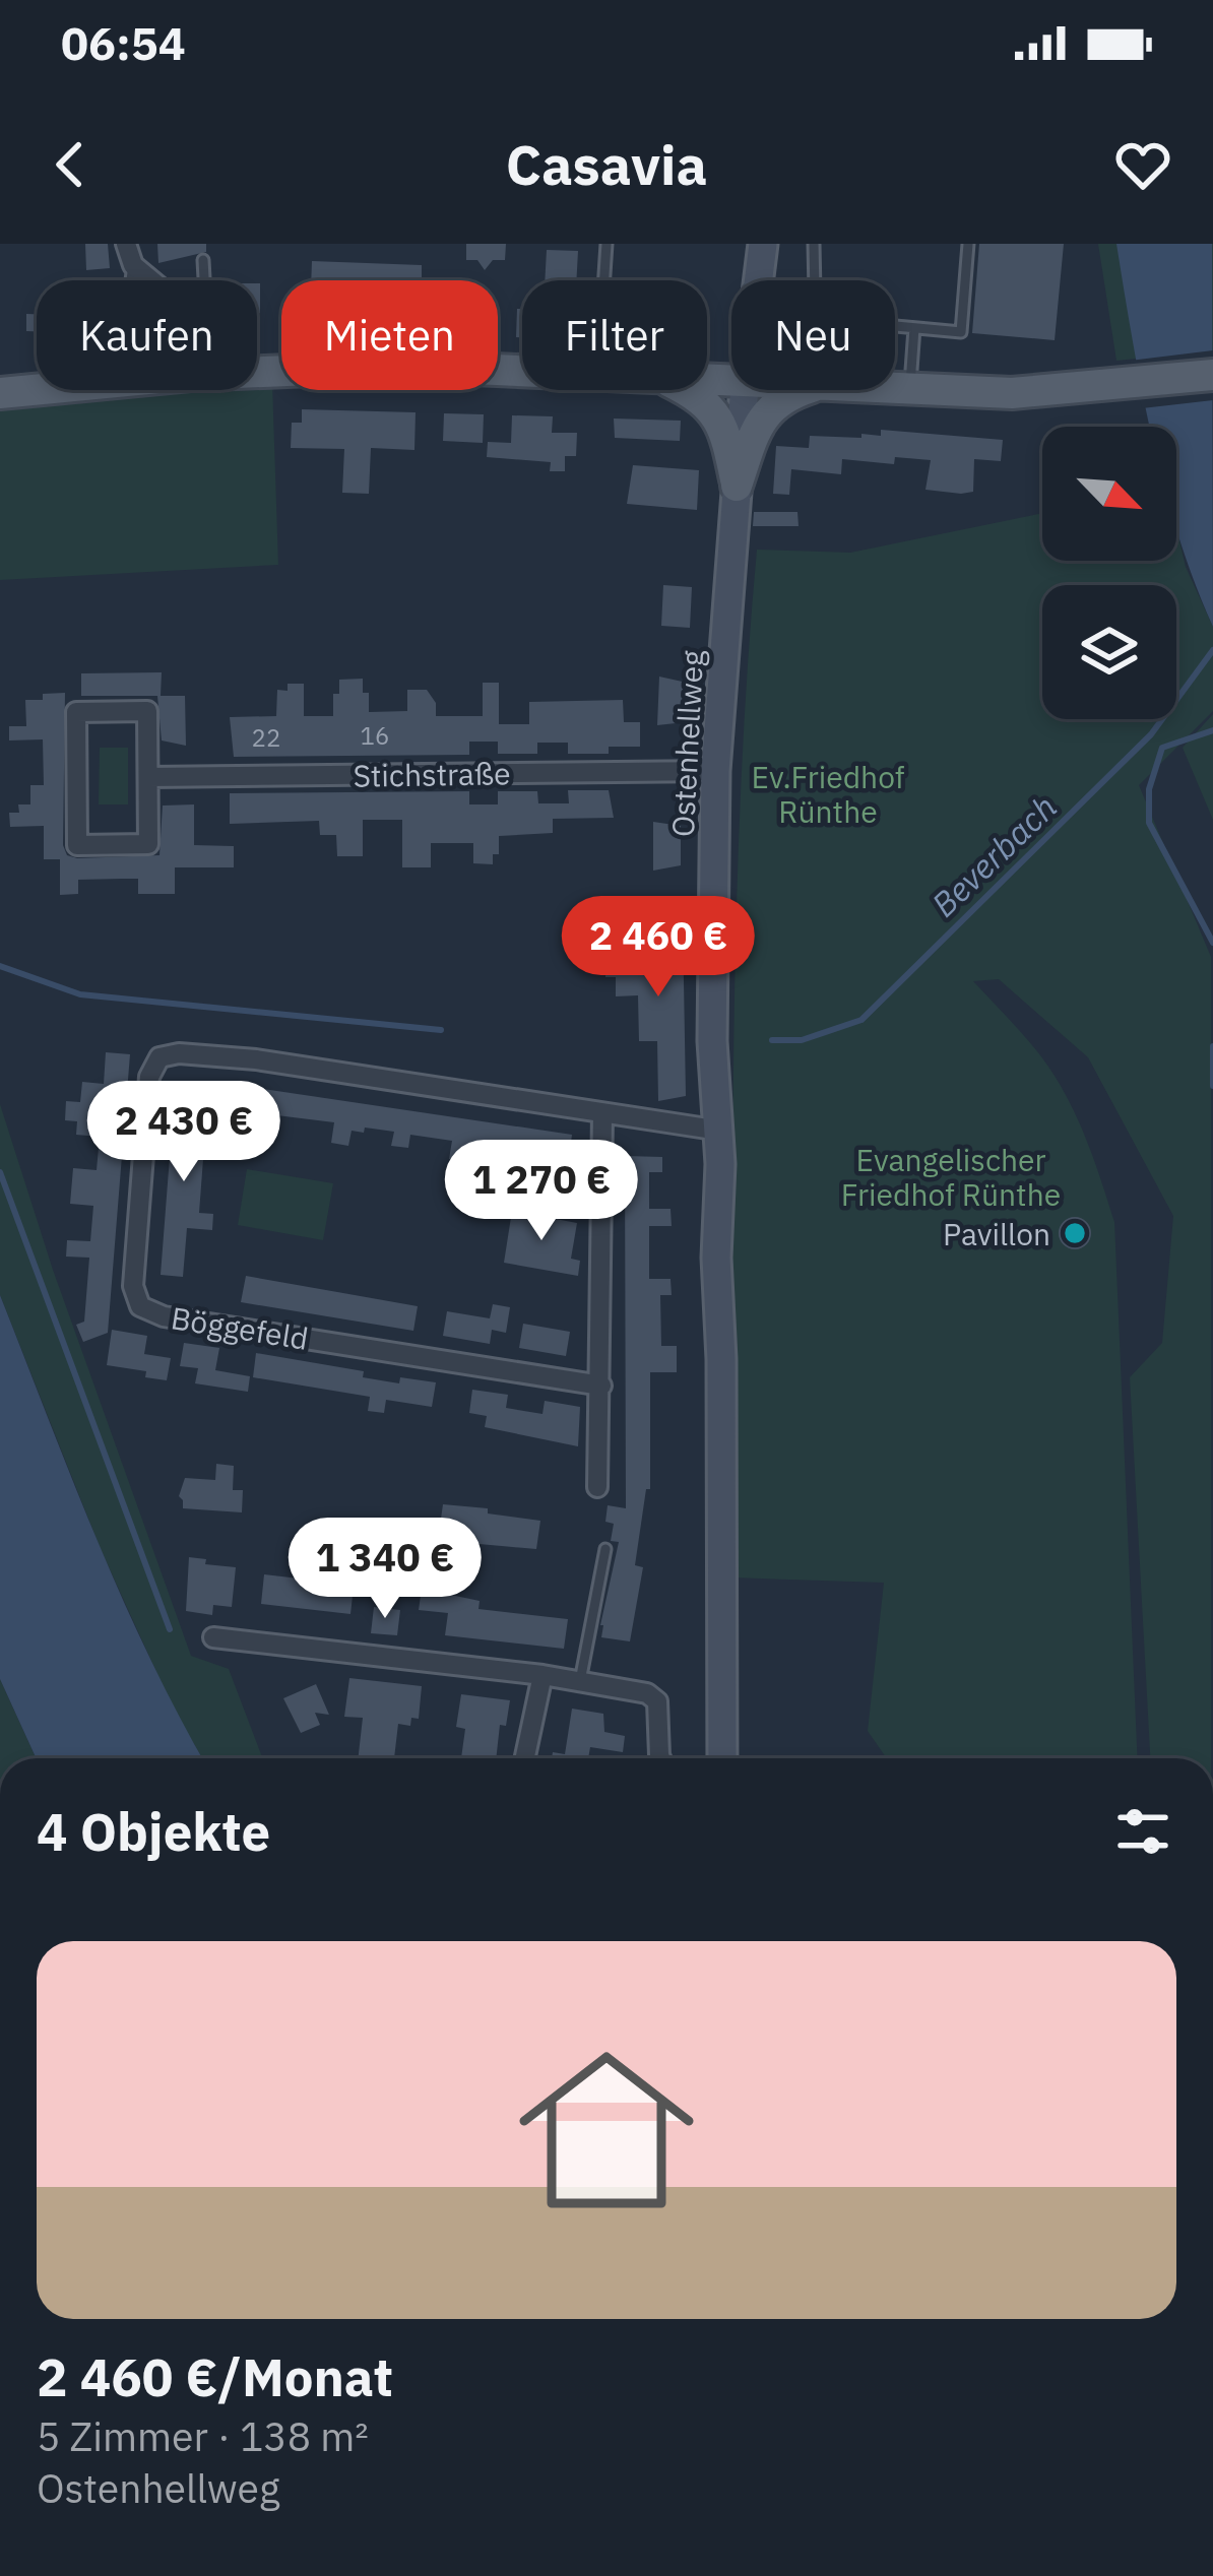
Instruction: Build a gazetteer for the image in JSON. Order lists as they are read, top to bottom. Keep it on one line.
{"streets":{"main road":["Ostenhellweg"],"street":["Stichstraße","Böggefeld"]},"crossings":[["Ostenhellweg","Stichstraße"],["Ostenhellweg","Böggefeld"]],"water":["Beverbach"],"parks":["Ev.Friedhof Rünthe","Evangelischer Friedhof Rünthe"],"places":["Pavillon"],"house_numbers":["16","22"],"north":"bottom right","page":{"status":"06:54","header":"Casavia","chip":["Kaufen","Mieten","Filter","Neu"],"price":["2 460 €","2 430 €","1 270 €","1 340 €"],"heading":"4 Objekte","list":[{"name":"2 460 €/Monat","note":"5 Zimmer · 138 m² · Ostenhellweg"}]}}
